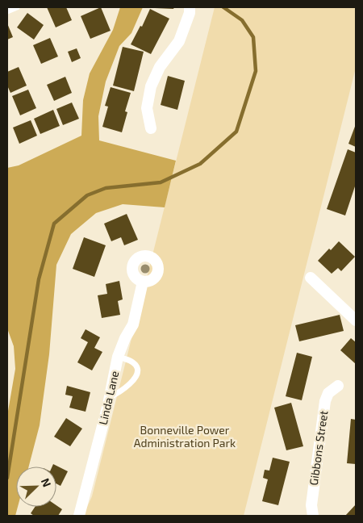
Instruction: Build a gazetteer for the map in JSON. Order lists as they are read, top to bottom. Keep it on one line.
{"streets":{"street":["Linda Lane","Gibbons Street"]},"parks":["Bonneville Power Administration Park"],"north":"top right"}
